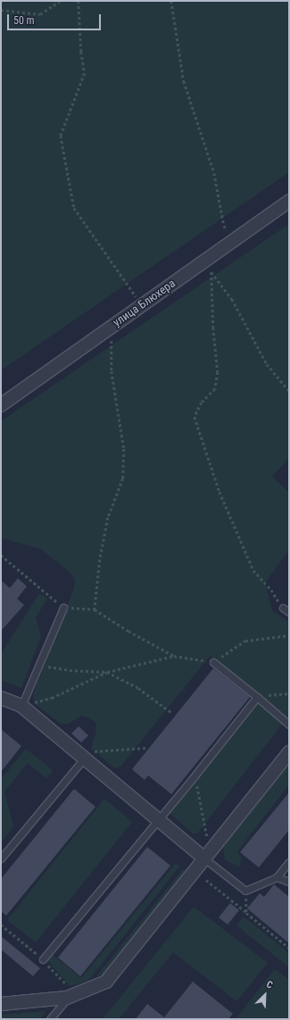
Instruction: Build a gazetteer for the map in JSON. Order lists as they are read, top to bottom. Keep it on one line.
{"streets":{"street":["улица Блюхера"]},"scale_bar":"50 m","north":"top right"}
